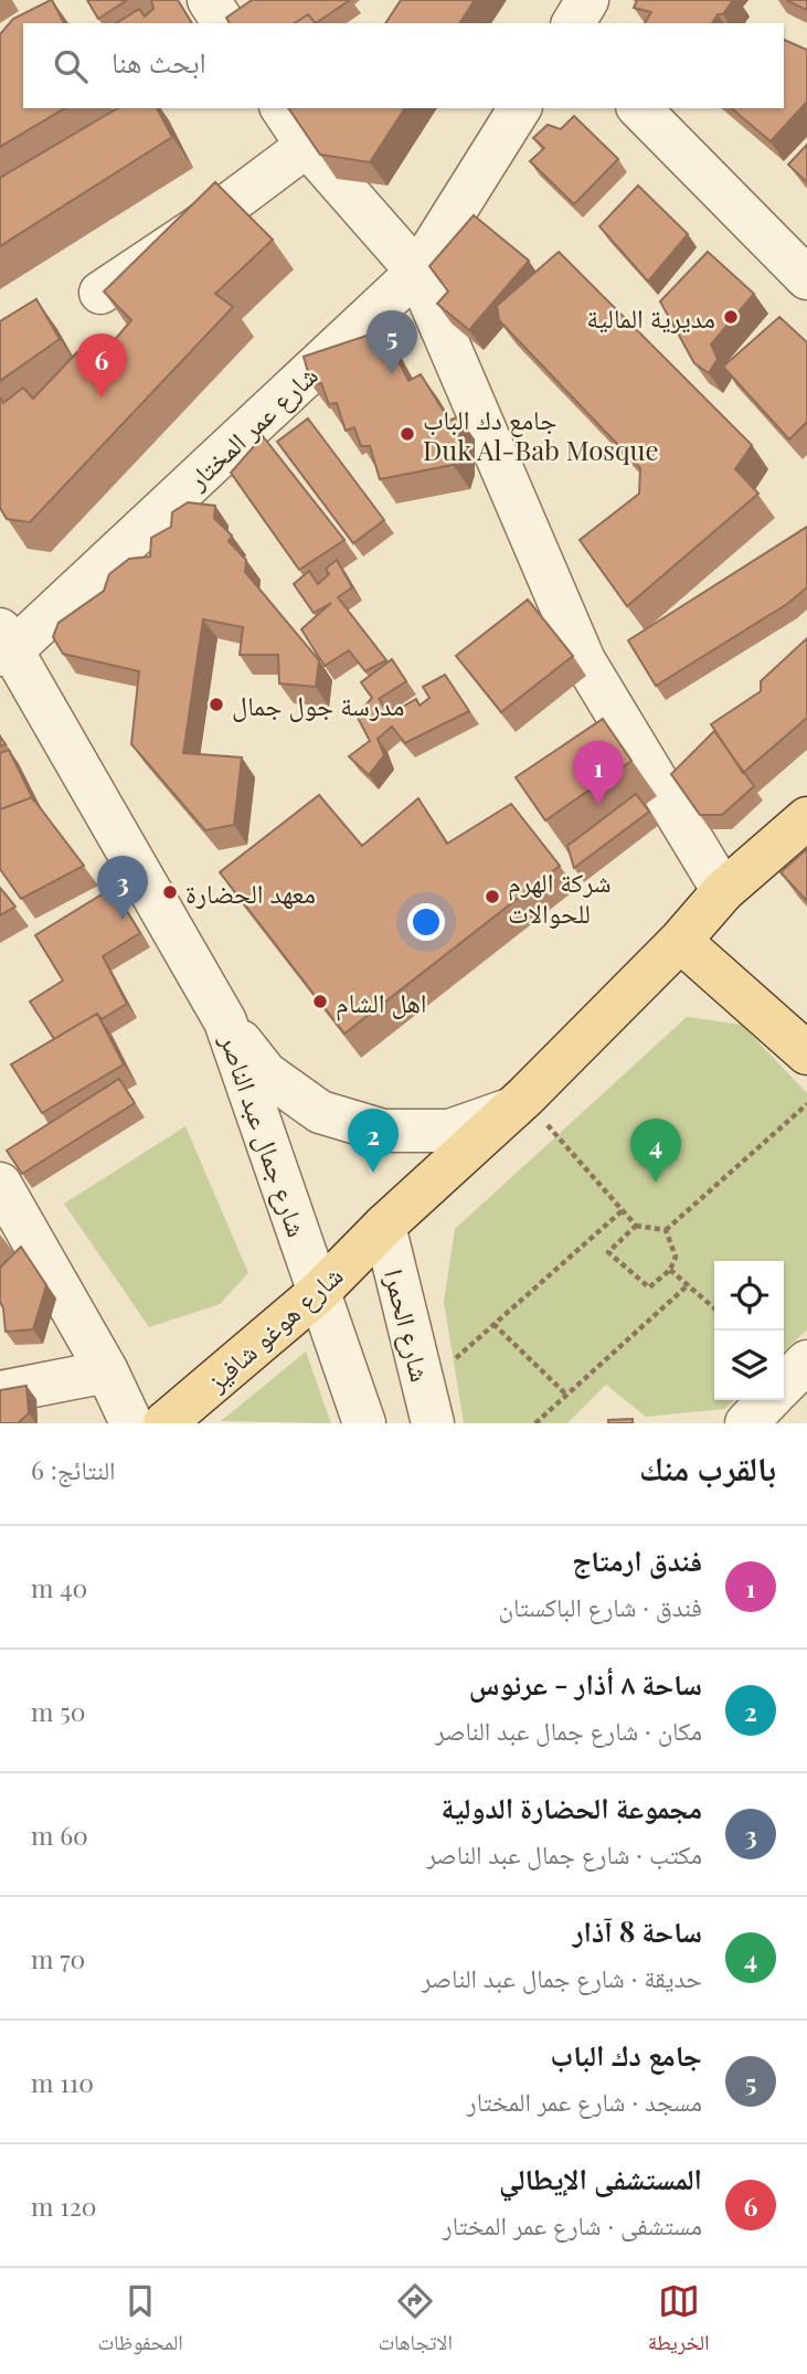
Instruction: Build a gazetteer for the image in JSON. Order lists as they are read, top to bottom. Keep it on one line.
{"streets":{"main road":["شارع هوغو شافيز"],"street":["شارع عمر المختار","شارع جمال عبد الناصر","شارع الحمرا"]},"crossings":[["شارع عمر المختار","شارع جمال عبد الناصر"],["شارع جمال عبد الناصر","شارع هوغو شافيز"],["شارع الحمرا","شارع هوغو شافيز"]],"places":["مديرية المالية","جامع دك الباب Duk Al-Bab Mosque","مدرسة جول جمال","معهد الحضارة","شركة الهرم للحوالات","اهل الشام"],"page":{"search":"ابحث هنا","pins":["5","6","1","3","2","4"],"heading":["بالقرب منك","النتائج: 6"],"list":[{"mark":"1","name":"فندق ارمتاج","note":"فندق · شارع الباكستان","value":"40 m"},{"mark":"2","name":"ساحة ٨ أذار - عرنوس","note":"مكان · شارع جمال عبد الناصر","value":"50 m"},{"mark":"3","name":"مجموعة الحضارة الدولية","note":"مكتب · شارع جمال عبد الناصر","value":"60 m"},{"mark":"4","name":"ساحة 8 آذار","note":"حديقة · شارع جمال عبد الناصر","value":"70 m"},{"mark":"5","name":"جامع دك الباب","note":"مسجد · شارع عمر المختار","value":"110 m"},{"mark":"6","name":"المستشفى الإيطالي","note":"مستشفى · شارع عمر المختار","value":"120 m"}],"nav":["الخريطة","الاتجاهات","المحفوظات"]}}
